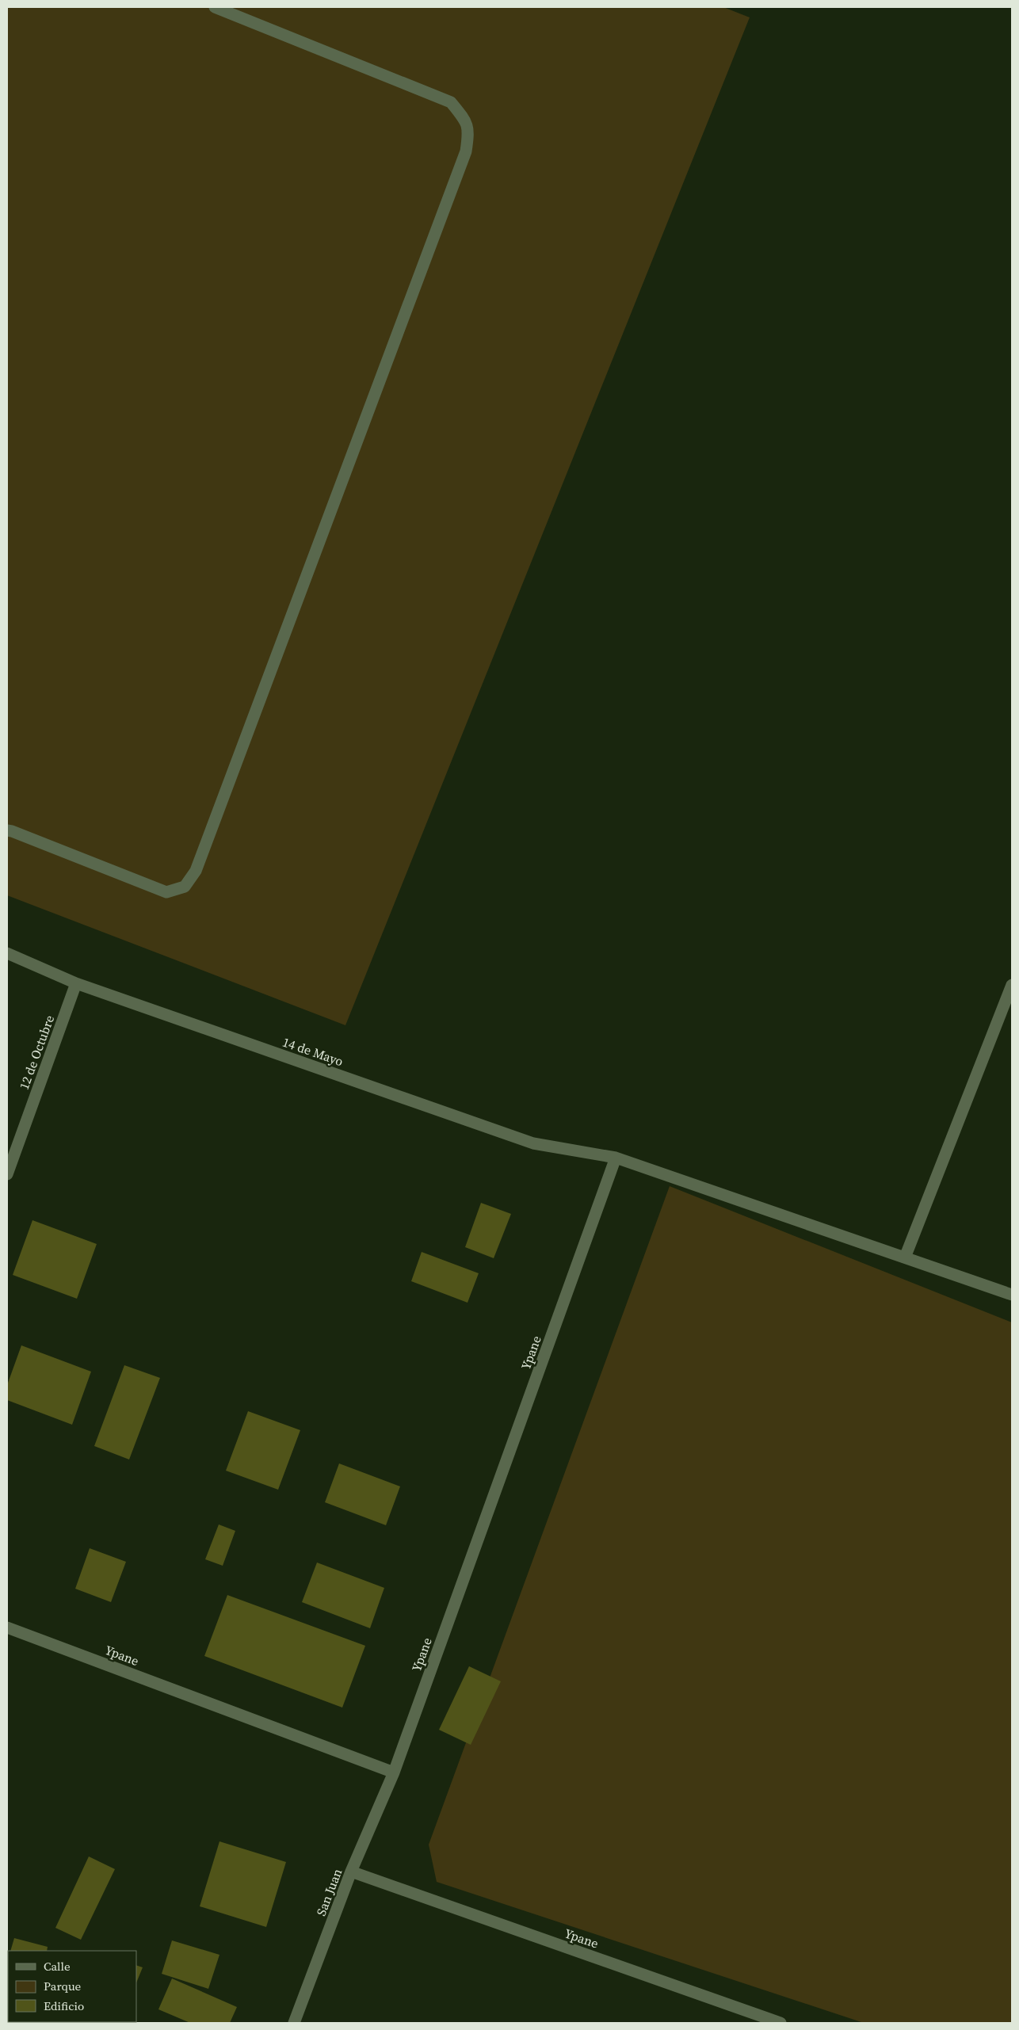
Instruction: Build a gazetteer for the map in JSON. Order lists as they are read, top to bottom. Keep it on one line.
{"streets":{"street":["14 de Mayo","12 de Octubre","Ypane","San Juan"]},"crossings":[["14 de Mayo","12 de Octubre"],["14 de Mayo","Ypane"],["Ypane","San Juan"]],"legend":["Calle","Parque","Edificio"]}
